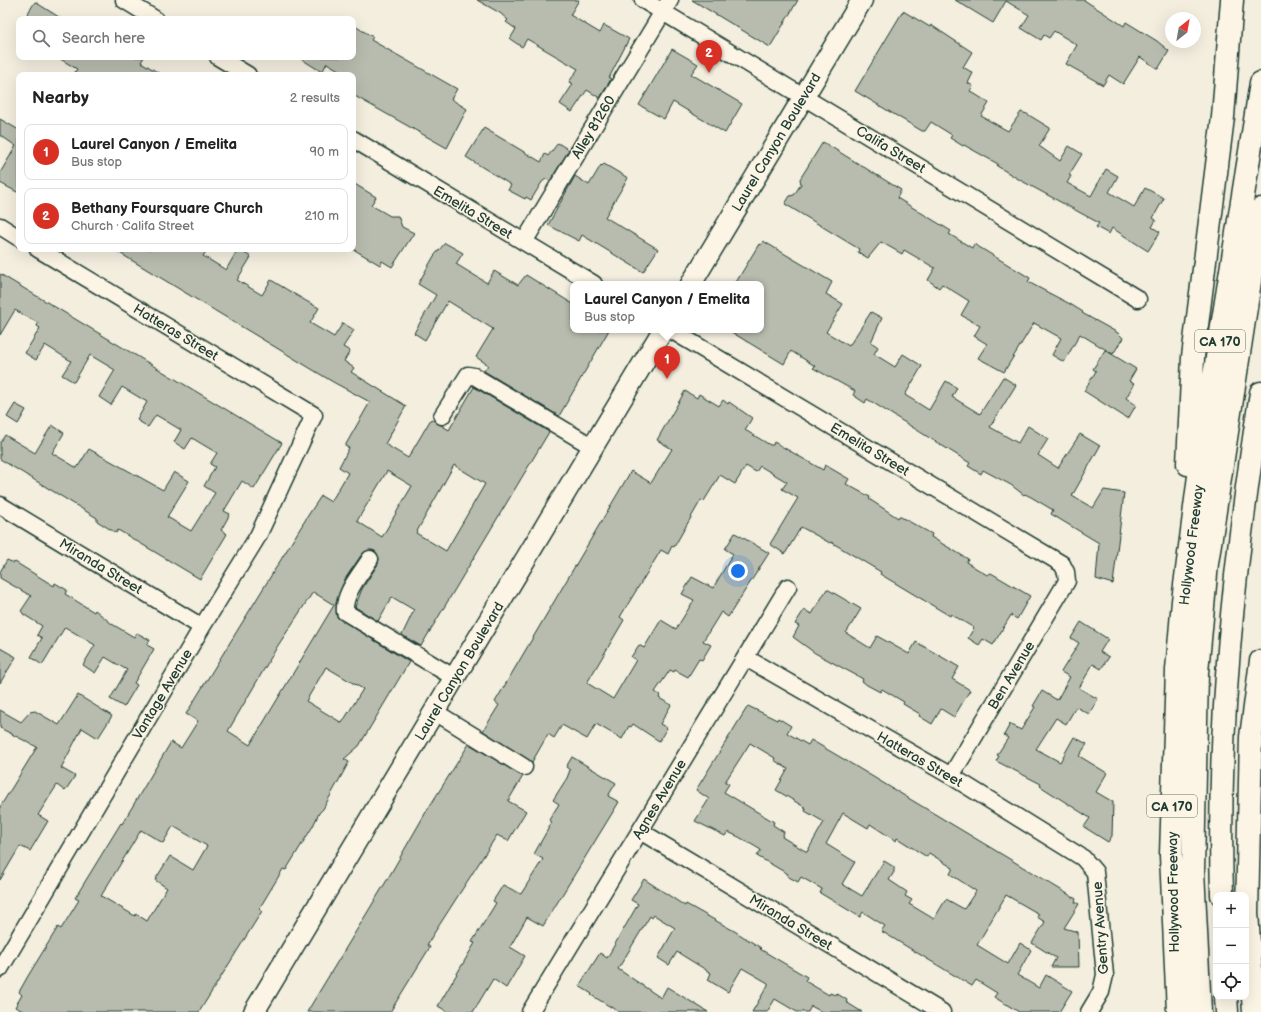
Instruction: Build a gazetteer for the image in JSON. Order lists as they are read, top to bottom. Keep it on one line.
{"streets":{"highway":["CA 170","Hollywood Freeway"],"main road":["Laurel Canyon Boulevard"],"street":["Alley 81260","Califa Street","Emelita Street","Hatteras Street","Miranda Street","Ben Avenue","Vantage Avenue","Agnes Avenue","Gentry Avenue"]},"crossings":[["Alley 81260","Califa Street"],["Alley 81260","Emelita Street"],["Laurel Canyon Boulevard","Califa Street"],["Emelita Street","Ben Avenue"],["Hatteras Street","Ben Avenue"],["Hatteras Street","Vantage Avenue"],["Hatteras Street","Agnes Avenue"],["Hatteras Street","Gentry Avenue"],["Miranda Street","Vantage Avenue"],["Miranda Street","Agnes Avenue"]],"north":"top right","page":{"search":"Search here","pins":["2","1"],"heading":["Nearby","2 results"],"list":[{"mark":"1","name":"Laurel Canyon / Emelita","note":"Bus stop","value":"90 m"},{"mark":"2","name":"Bethany Foursquare Church","note":"Church · Califa Street","value":"210 m"}],"popup":["Laurel Canyon / Emelita","Bus stop"],"map_buttons":["+","−"]}}
